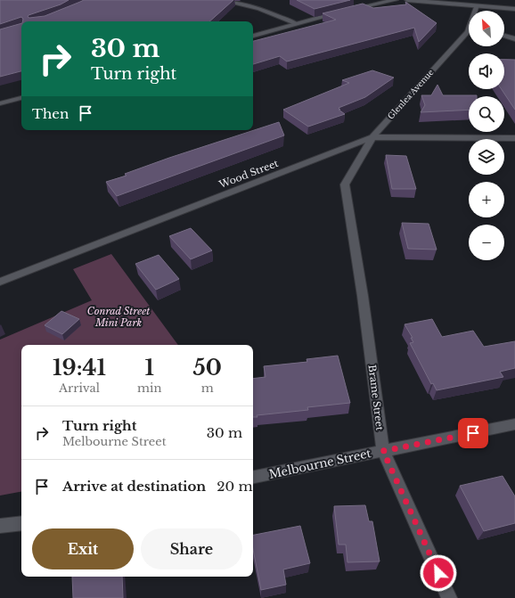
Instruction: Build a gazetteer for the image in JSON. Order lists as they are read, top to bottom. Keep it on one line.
{"streets":{"street":["Glenlea Avenue","Wood Street","Brame Street","Melbourne Street"]},"crossings":[["Glenlea Avenue","Wood Street"],["Glenlea Avenue","Brame Street"],["Brame Street","Melbourne Street"]],"parks":["Conrad Street Mini Park"],"north":"top left","page":{"map_buttons":["+","−"],"turn":["30 m","Turn right"],"then":"Then","eta":["19:41","Arrival","1","min","50","m"],"list":[{"name":"Turn right","note":"Melbourne Street","value":"30 m"},{"name":"Arrive at destination","value":"20 m"}],"buttons":["Exit","Share"]}}
